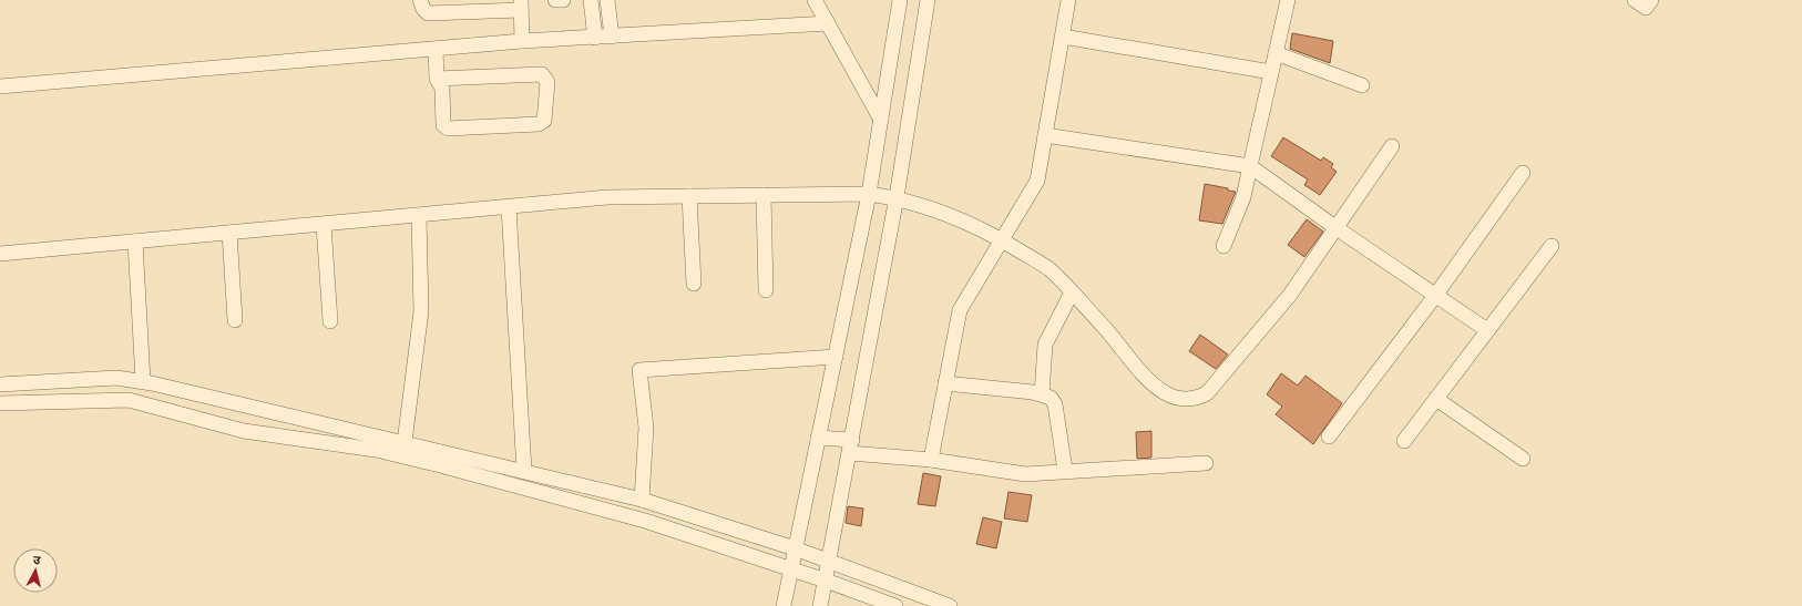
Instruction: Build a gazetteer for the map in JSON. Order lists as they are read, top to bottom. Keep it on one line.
{"north":"top"}
